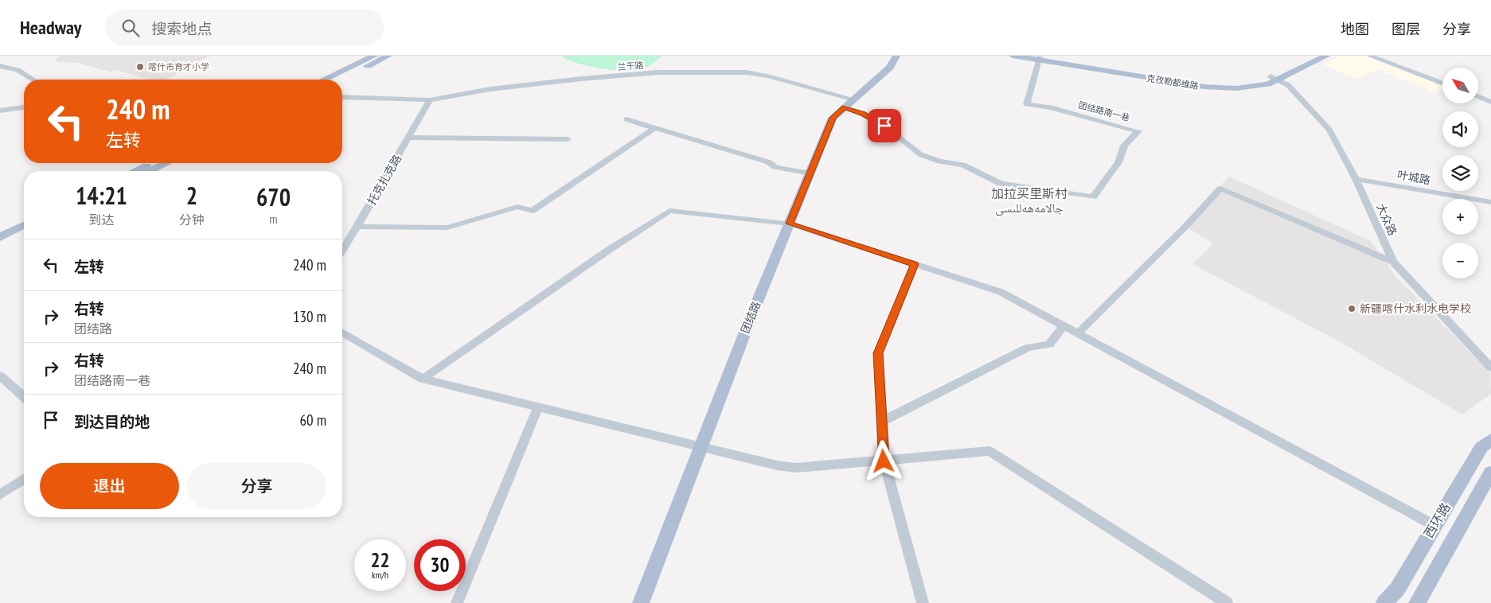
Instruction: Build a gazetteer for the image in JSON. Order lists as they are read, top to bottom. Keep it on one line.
{"streets":{"main road":["克孜勒都维路","团结路","西环路"],"street":["兰干路","团结路南一巷","叶城路","托克扎克路","大众路"]},"crossings":[["兰干路","托克扎克路"],["兰干路","团结路"],["克孜勒都维路","团结路南一巷"],["克孜勒都维路","大众路"],["团结路南一巷","团结路"],["叶城路","大众路"]],"districts":["加拉买里斯村 جالامەھەللىسى"],"places":["喀什市育才小学","新疆喀什水利水电学校"],"north":"top left","page":{"header":"Headway","search":"搜索地点","nav":["地图","图层","分享"],"map_buttons":["+","−"],"turn":["240 m","左转"],"eta":["14:21","到达","2","分钟","670","m"],"list":[{"name":"左转","value":"240 m"},{"name":"右转","note":"团结路","value":"130 m"},{"name":"右转","note":"团结路南一巷","value":"240 m"},{"name":"到达目的地","value":"60 m"}],"buttons":["退出","分享"],"speed":"22 km/h","limit":"30"}}
